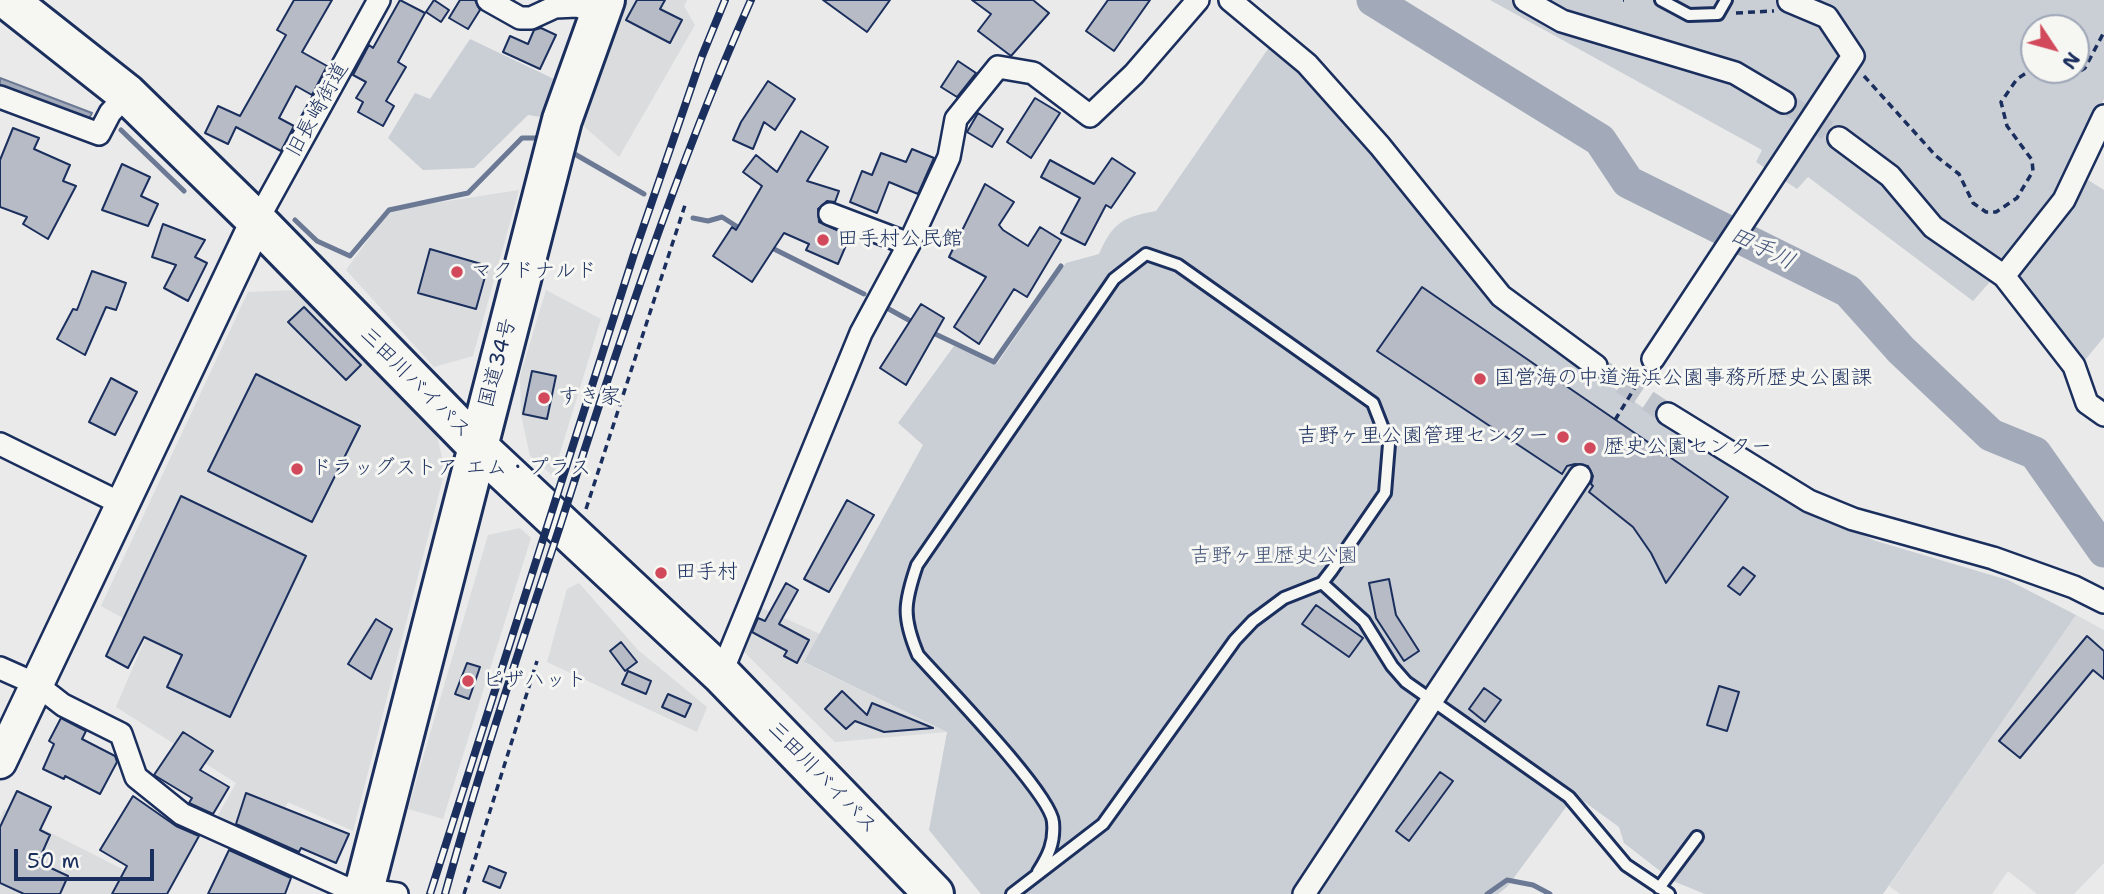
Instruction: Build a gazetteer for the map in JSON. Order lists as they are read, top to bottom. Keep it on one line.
{"streets":{"highway":["国道34号","三田川バイパス"],"street":["旧長崎街道"]},"crossings":[["旧長崎街道","三田川バイパス"],["国道34号","三田川バイパス"]],"water":["田手川"],"parks":["吉野ヶ里歴史公園"],"places":["田手村公民館","マクドナルド","国営海の中道海浜公園事務所歴史公園課","すき家","吉野ヶ里公園管理センター","歴史公園センター","ドラッグストア エム・プラス","田手村","ピザハット"],"scale_bar":"50 m","north":"bottom right"}
